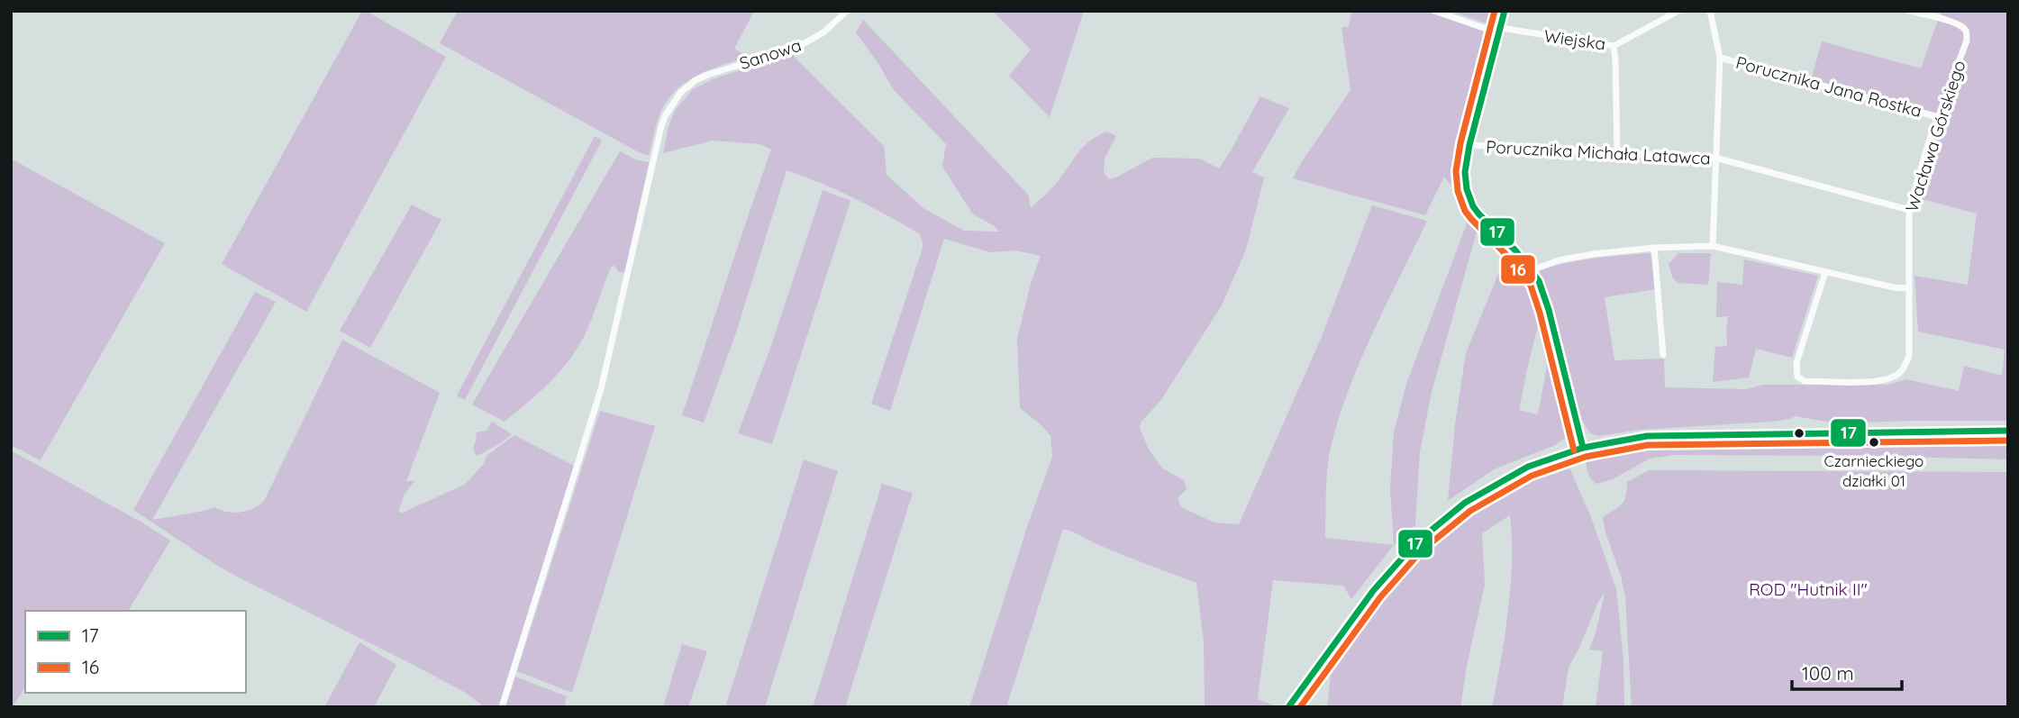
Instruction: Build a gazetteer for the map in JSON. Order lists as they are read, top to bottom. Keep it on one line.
{"streets":{"street":["Wiejska","Sanowa","Porucznika Jana Rostka","Wacława Górskiego","Porucznika Michała Latawca"]},"crossings":[["Porucznika Jana Rostka","Wacława Górskiego"],["Wacława Górskiego","Porucznika Michała Latawca"]],"parks":["ROD \"Hutnik II\""],"places":["Czarnieckiego działki 01"],"lines":["transit line 17","transit line 16"],"legend":["17","16"],"scale_bar":"100 m"}
